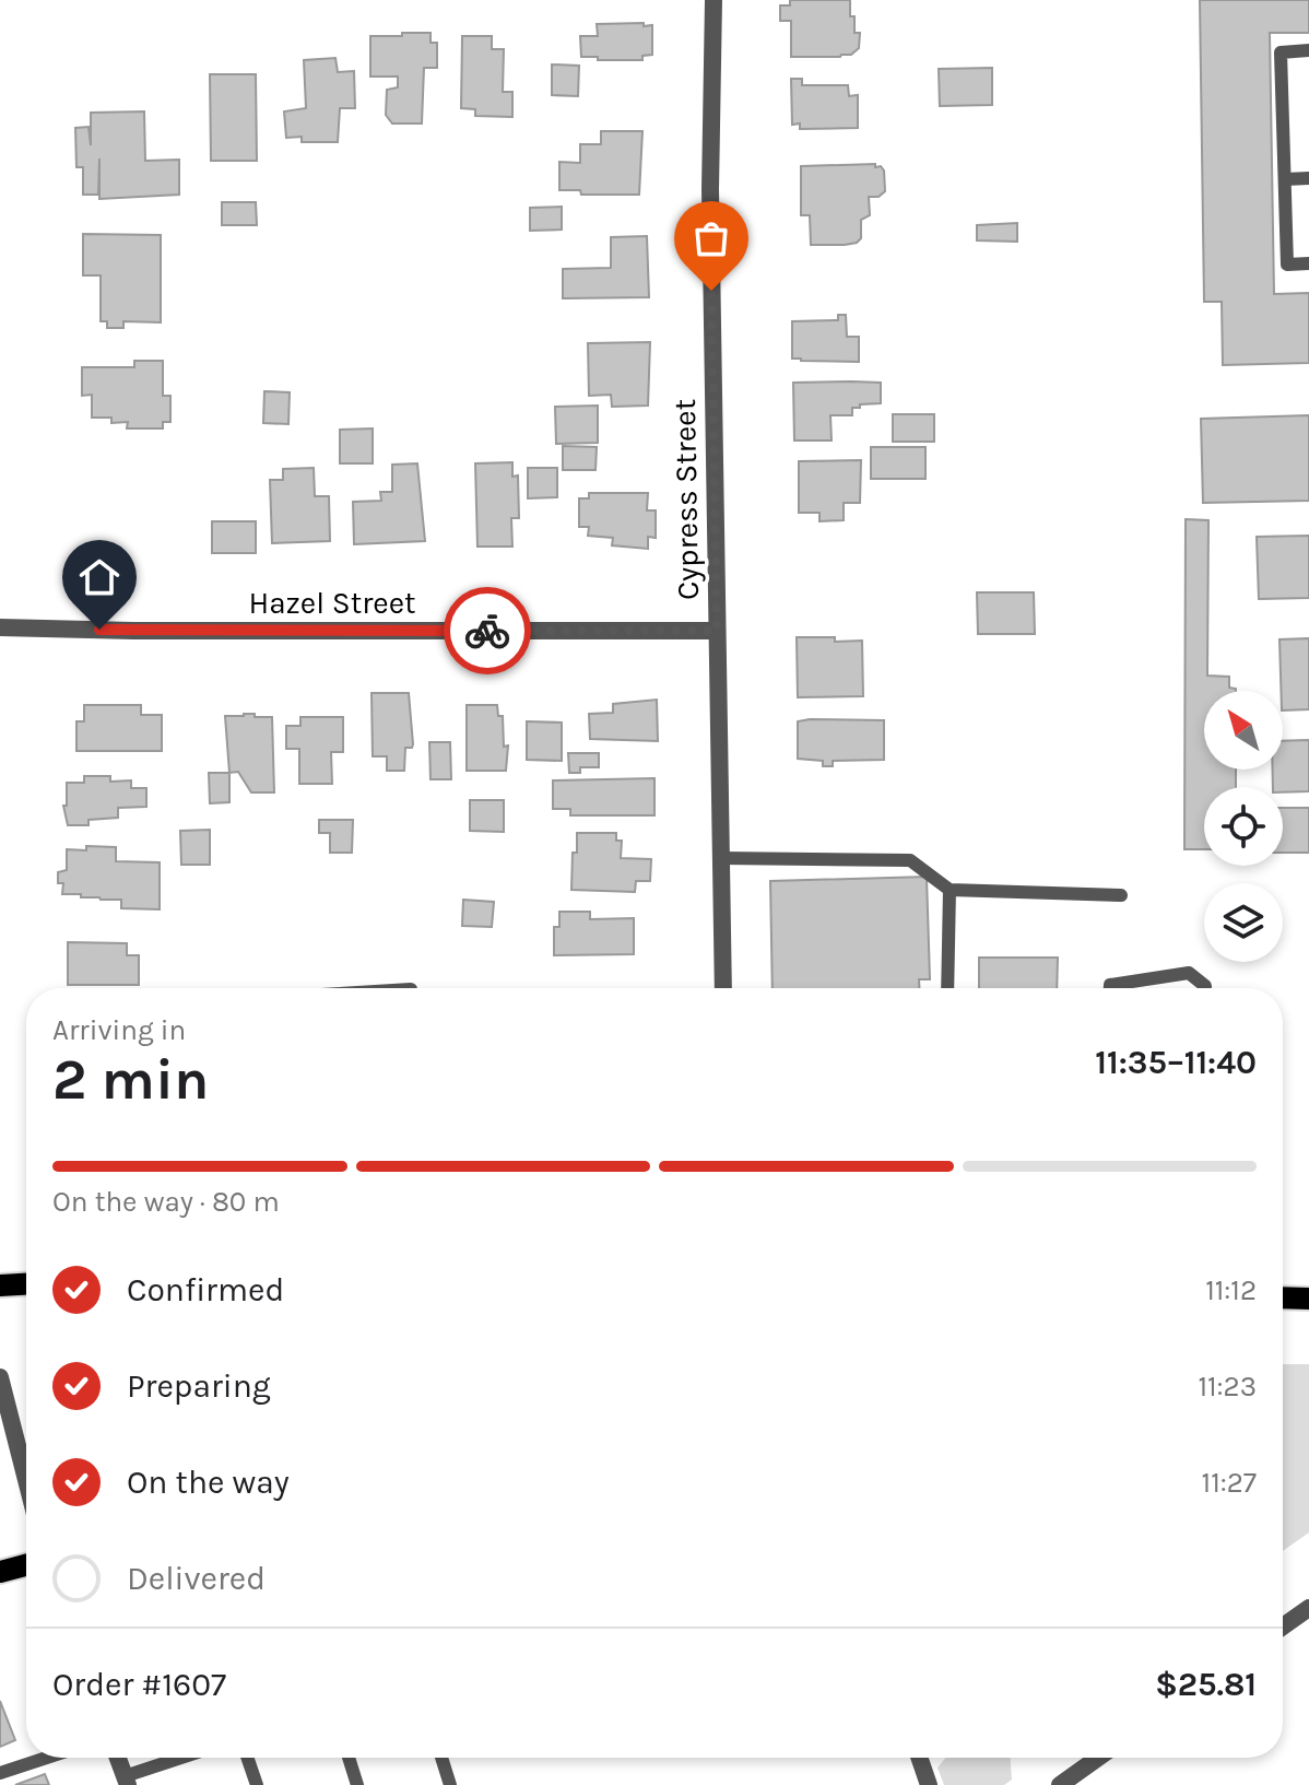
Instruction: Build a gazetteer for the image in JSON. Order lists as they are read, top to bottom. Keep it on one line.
{"streets":{"street":["Cypress Street","Hazel Street"]},"crossings":[["Cypress Street","Hazel Street"]],"north":"top left","page":{"heading":["2 min","Arriving in","11:35–11:40"],"panel":["Order #1607","$25.81"],"bar":"On the way · 80 m","list":[["Confirmed","11:12"],["Preparing","11:23"],["On the way","11:27"],"Delivered"]}}
